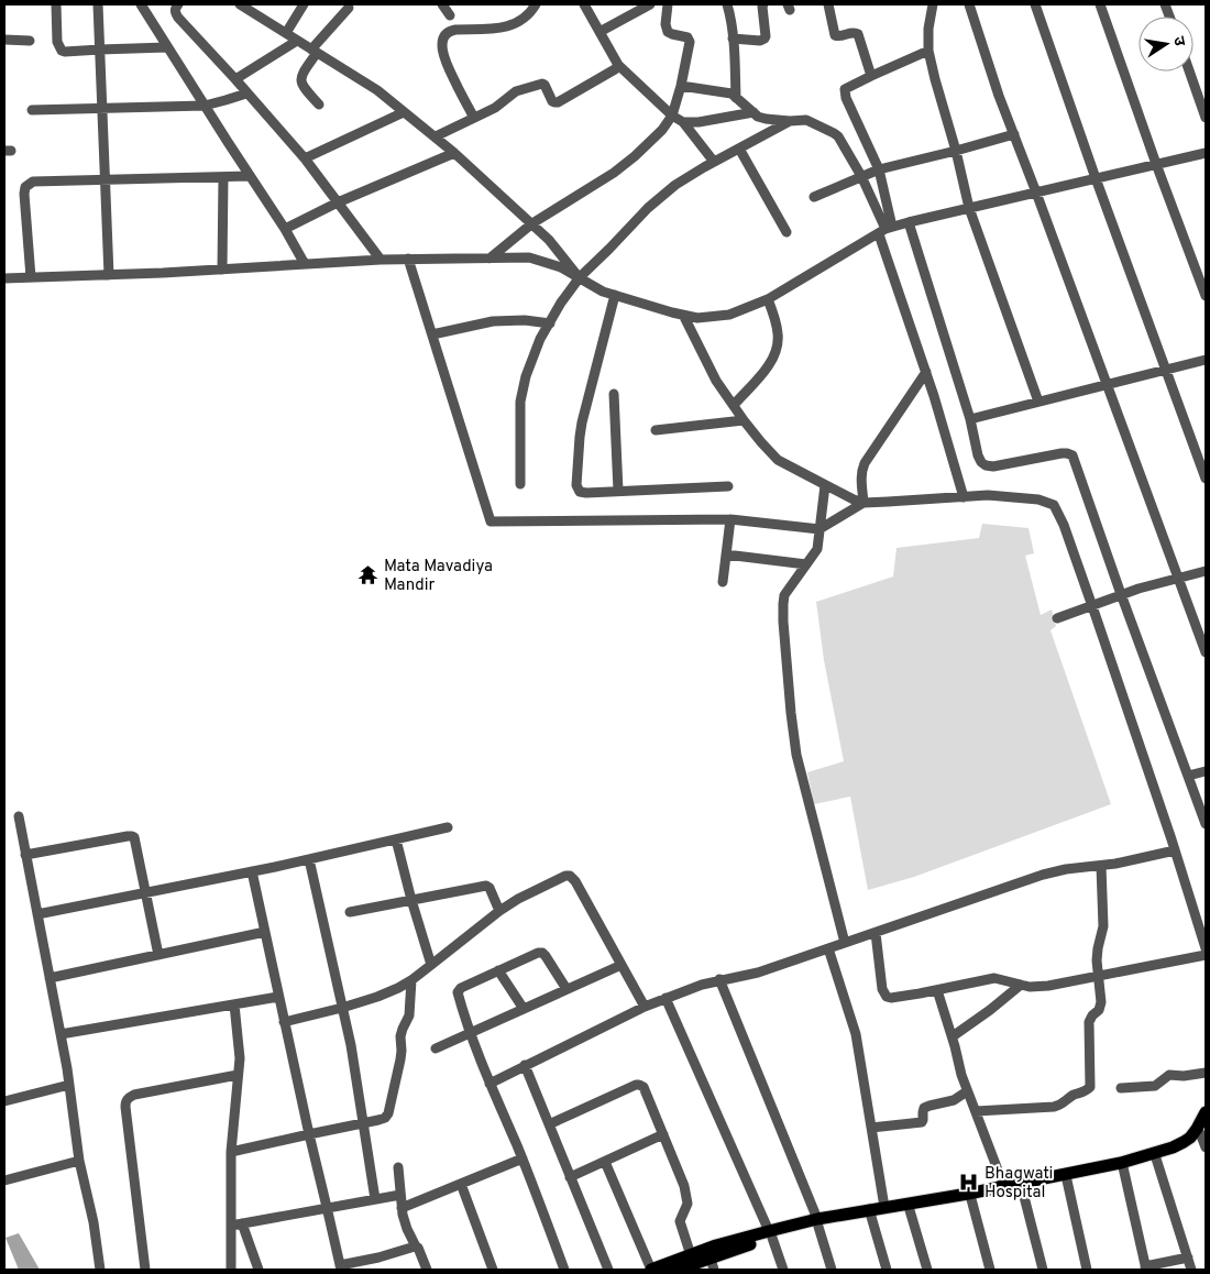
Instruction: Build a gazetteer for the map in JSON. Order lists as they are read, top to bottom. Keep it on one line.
{"places":{"temple":["Mata Mavadiya Mandir"],"hospital":["Bhagwati Hospital"]},"north":"right"}
